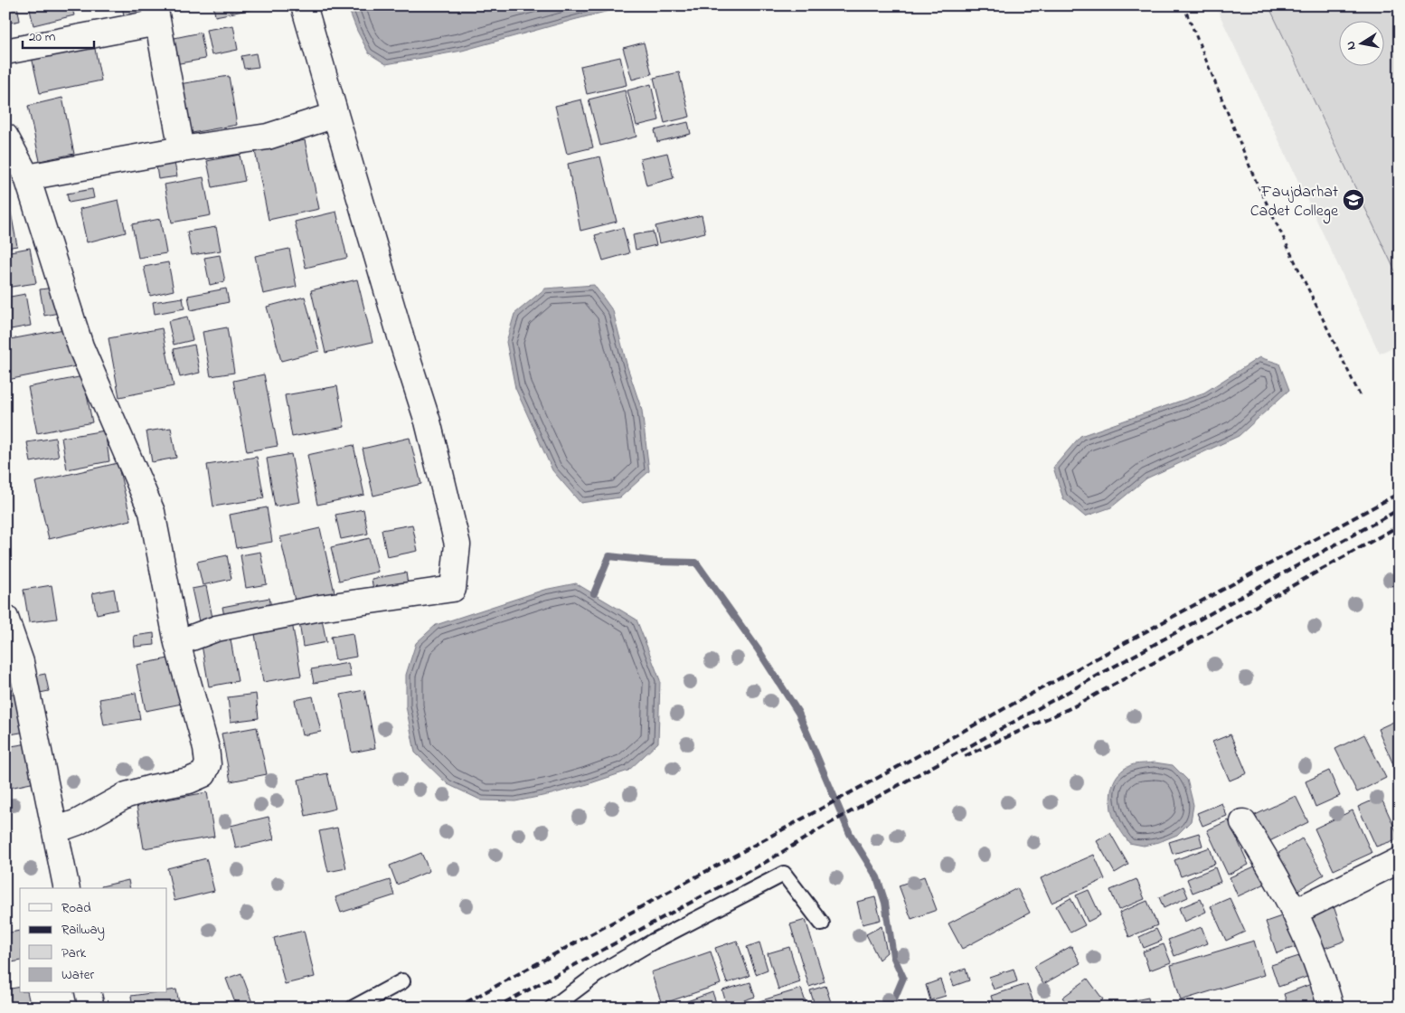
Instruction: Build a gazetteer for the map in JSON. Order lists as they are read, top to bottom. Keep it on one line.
{"places":{"school or university":["Faujdarhat Cadet College"]},"legend":["Road","Railway","Park","Water"],"scale_bar":"20 m","north":"left"}
